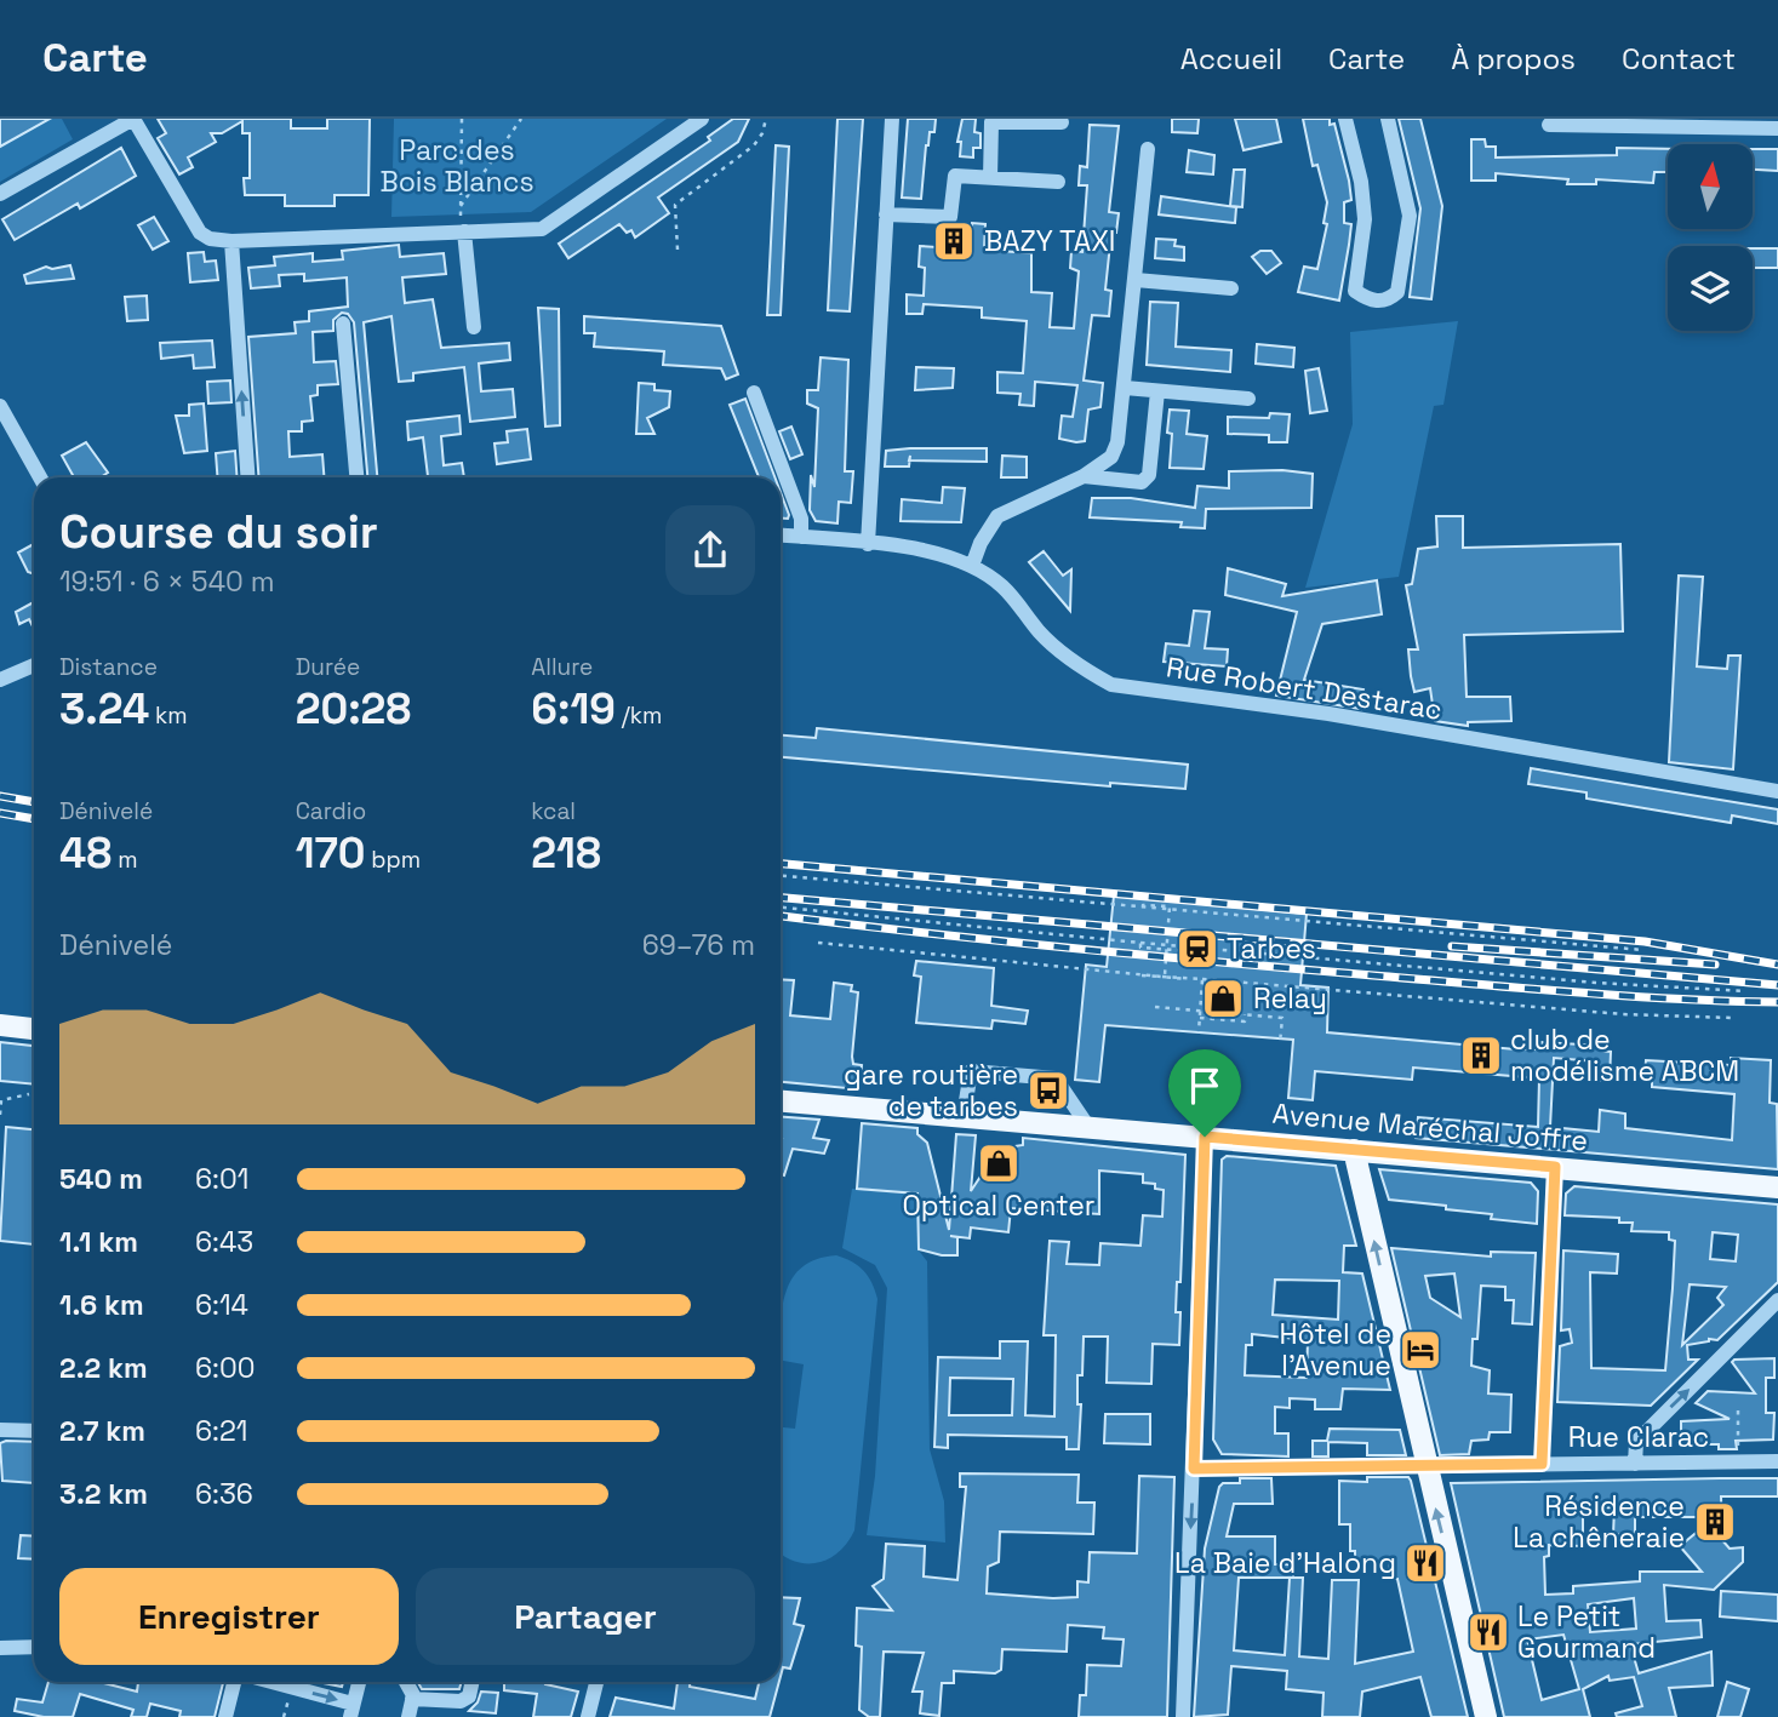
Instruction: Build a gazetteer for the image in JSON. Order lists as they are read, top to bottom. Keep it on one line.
{"streets":{"main road":["Avenue Maréchal Joffre"],"street":["Rue Robert Destarac","Rue Clarac"]},"parks":["Parc des Bois Blancs"],"places":{"building":["BAZY TAXI","club de modélisme ABCM","Résidence La chêneraie"],"station":["Tarbes"],"shop":["Relay","Optical Center"],"bus stop":["gare routière de tarbes"],"hotel":["Hôtel de l'Avenue"],"restaurant":["La Baie d'Halong","Le Petit Gourmand"]},"north":"top","page":{"header":"Carte","nav":["Accueil","Carte","À propos","Contact"],"heading":["Course du soir","19:51 · 6 × 540 m"],"stats":[["Distance","3.24 km"],["Durée","20:28"],["Allure","6:19 /km"],["Dénivelé","48 m"],["Cardio","170 bpm"],["kcal","218"]],"chart":["Dénivelé","69–76 m"],"list":[{"name":"540 m","note":"6:01"},{"name":"1.1 km","note":"6:43"},{"name":"1.6 km","note":"6:14"},{"name":"2.2 km","note":"6:00"},{"name":"2.7 km","note":"6:21"},{"name":"3.2 km","note":"6:36"}],"buttons":["Enregistrer","Partager"]}}
